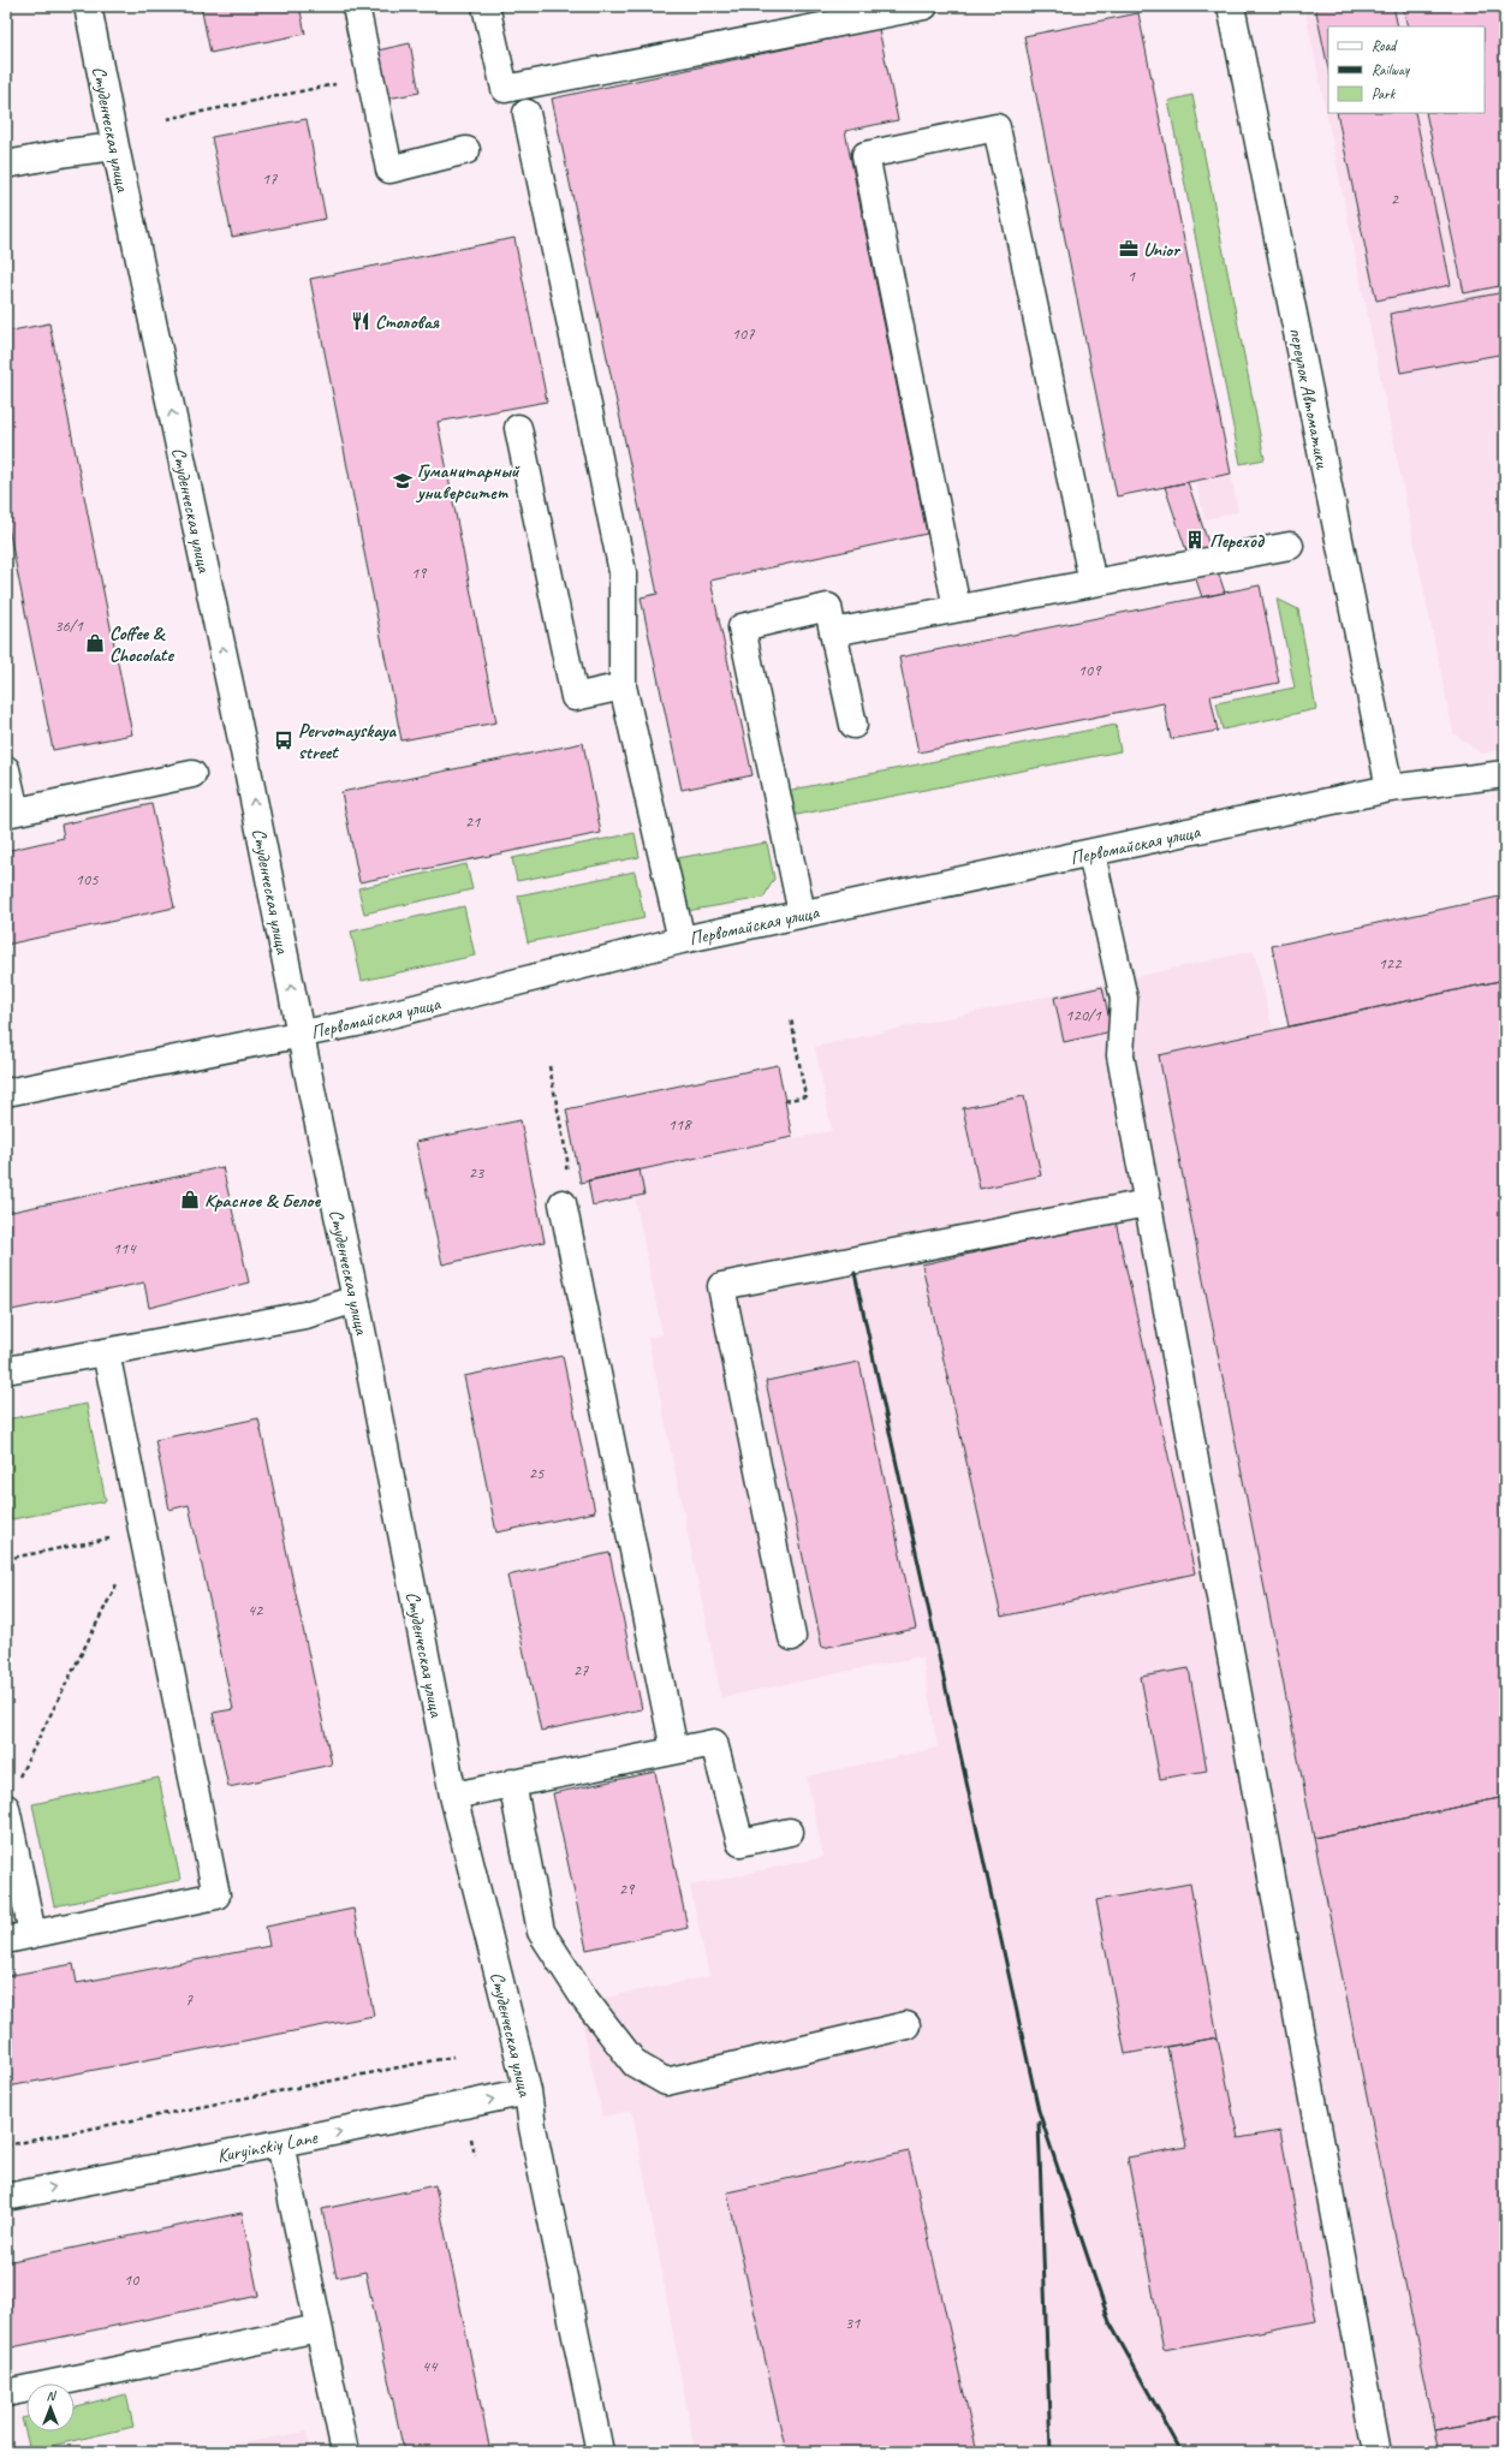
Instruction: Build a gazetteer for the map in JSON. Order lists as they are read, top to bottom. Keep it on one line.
{"streets":{"street":["Студенческая улица","переулок Автоматики","Первомайская улица","Kuryinskiy Lane"]},"crossings":[["Студенческая улица","Первомайская улица"],["Студенческая улица","Kuryinskiy Lane"],["переулок Автоматики","Первомайская улица"]],"one_way":["Студенческая улица"],"places":{"office":["Unior"],"restaurant":["Столовая"],"school or university":["Гуманитарный университет"],"building":["Переход"],"shop":["Coffee & Chocolate","Красное & Белое"],"bus stop":["Pervomayskaya street"]},"house_numbers":["17","2","1","107","19","36/1","109","21","105","122","120/1","118","23","114","25","42","27","29","7","10","31","44"],"legend":["Road","Railway","Park"],"north":"top"}
